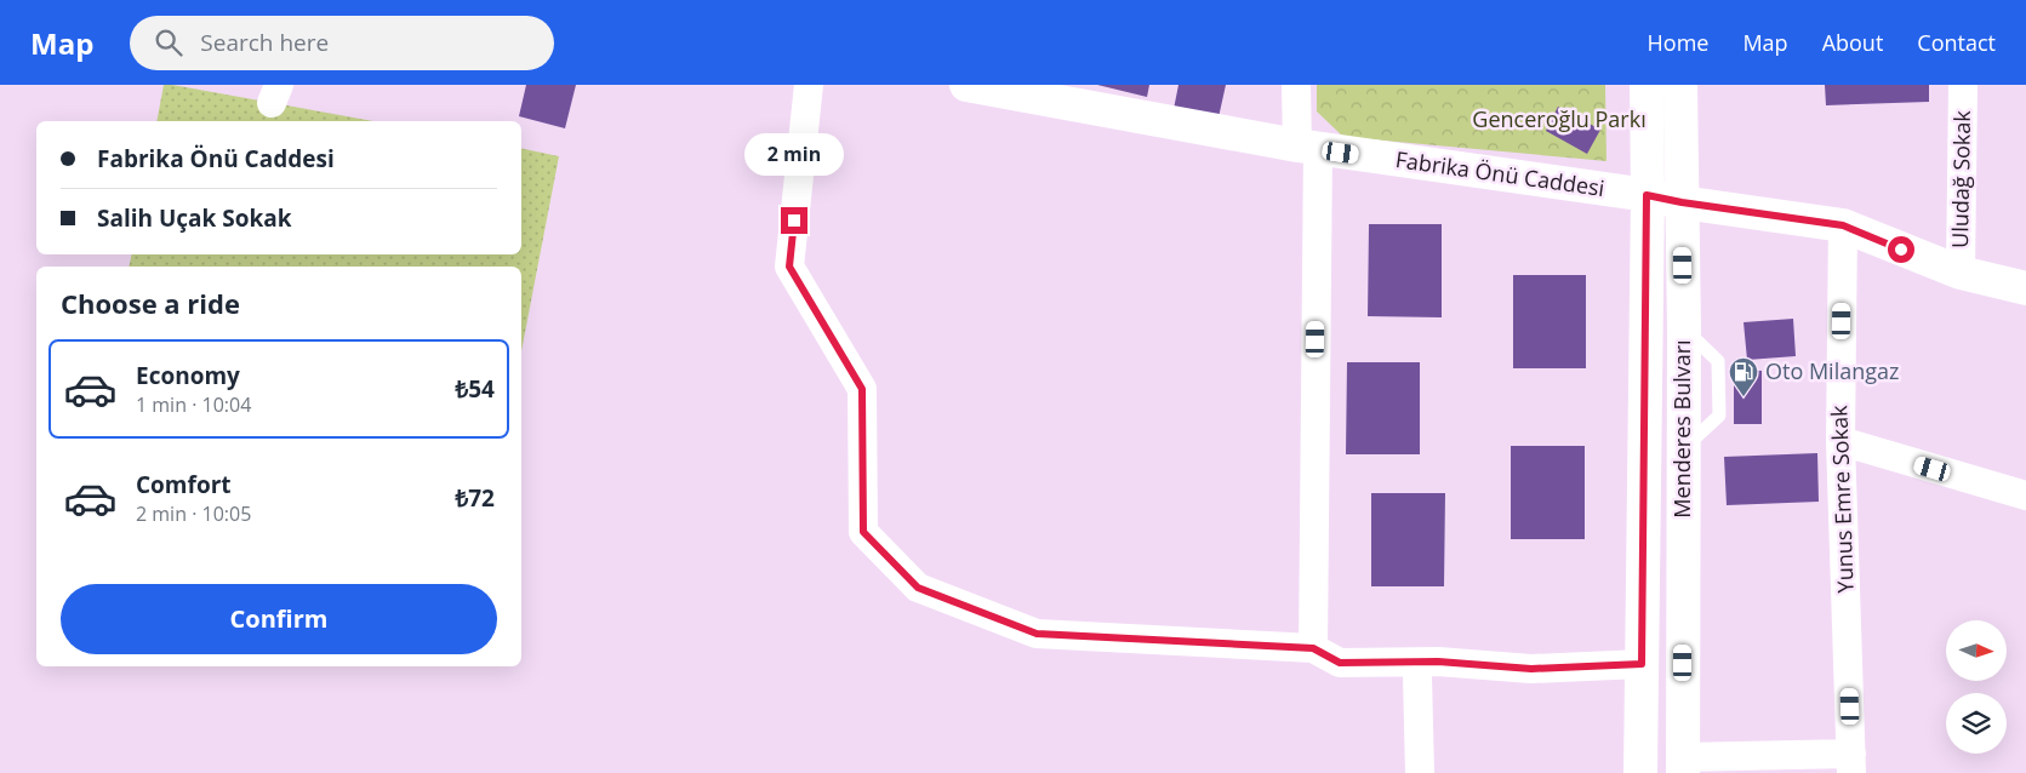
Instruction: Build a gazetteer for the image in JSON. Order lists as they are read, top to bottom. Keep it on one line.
{"streets":{"main road":["Fabrika Önü Caddesi","Menderes Bulvarı"],"street":["Uludağ Sokak","Yunus Emre Sokak"]},"crossings":[["Fabrika Önü Caddesi","Uludağ Sokak"],["Fabrika Önü Caddesi","Menderes Bulvarı"],["Fabrika Önü Caddesi","Yunus Emre Sokak"]],"parks":["Genceroğlu Parkı"],"places":{"fuel station":["Oto Milangaz"]},"north":"right","page":{"header":"Map","search":"Search here","nav":["Home","Map","About","Contact"],"banner":["Fabrika Önü Caddesi","Salih Uçak Sokak"],"bubble":"2 min","heading":"Choose a ride","list":[{"name":"Economy","note":"1 min · 10:04","value":"₺54"},{"name":"Comfort","note":"2 min · 10:05","value":"₺72"}],"buttons":"Confirm"}}
